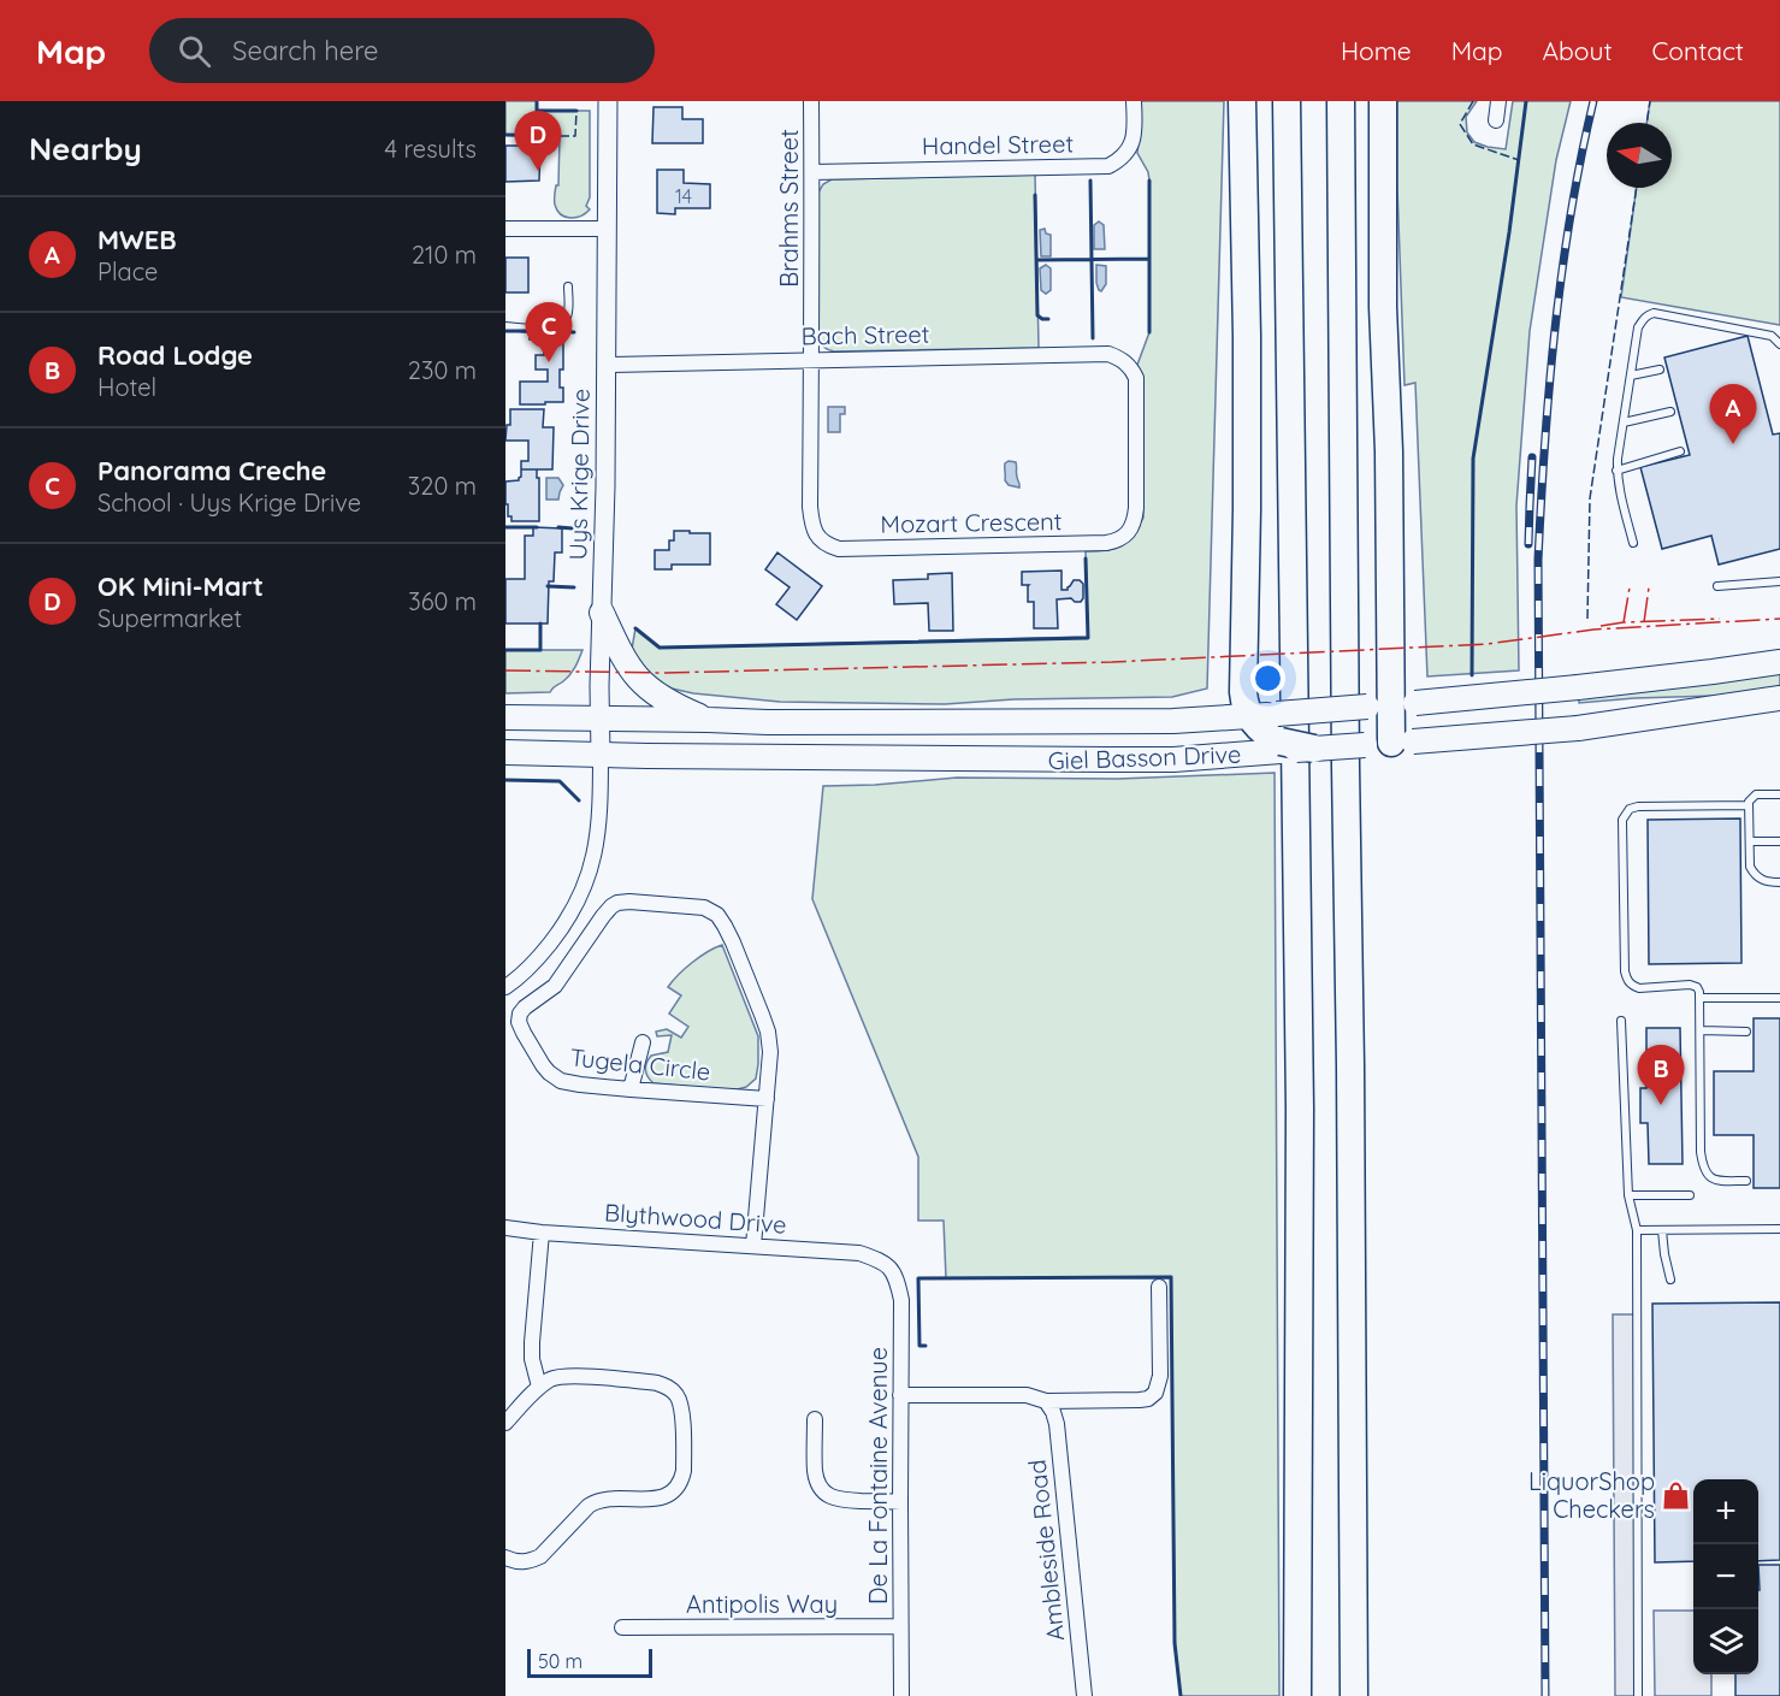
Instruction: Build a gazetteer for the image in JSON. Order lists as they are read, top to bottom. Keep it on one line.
{"streets":{"main road":["Giel Basson Drive"],"street":["Handel Street","Brahms Street","Bach Street","Uys Krige Drive","Mozart Crescent","Tugela Circle","Blythwood Drive","De La Fontaine Avenue","Ambleside Road","Antipolis Way"]},"crossings":[["Handel Street","Brahms Street"],["Brahms Street","Bach Street"],["Brahms Street","Mozart Crescent"],["Bach Street","Uys Krige Drive"],["Bach Street","Mozart Crescent"],["Uys Krige Drive","Giel Basson Drive"],["Tugela Circle","Blythwood Drive"],["Blythwood Drive","De La Fontaine Avenue"],["De La Fontaine Avenue","Antipolis Way"]],"places":{"shop":["LiquorShop Checkers"]},"house_numbers":["14"],"scale_bar":"50 m","north":"left","page":{"header":"Map","search":"Search here","nav":["Home","Map","About","Contact"],"heading":["Nearby","4 results"],"pins":["D","C","A","B"],"list":[{"mark":"A","name":"MWEB","note":"Place","value":"210 m"},{"mark":"B","name":"Road Lodge","note":"Hotel","value":"230 m"},{"mark":"C","name":"Panorama Creche","note":"School · Uys Krige Drive","value":"320 m"},{"mark":"D","name":"OK Mini-Mart","note":"Supermarket","value":"360 m"}],"map_buttons":["+","−"],"scale":"50 m"}}
